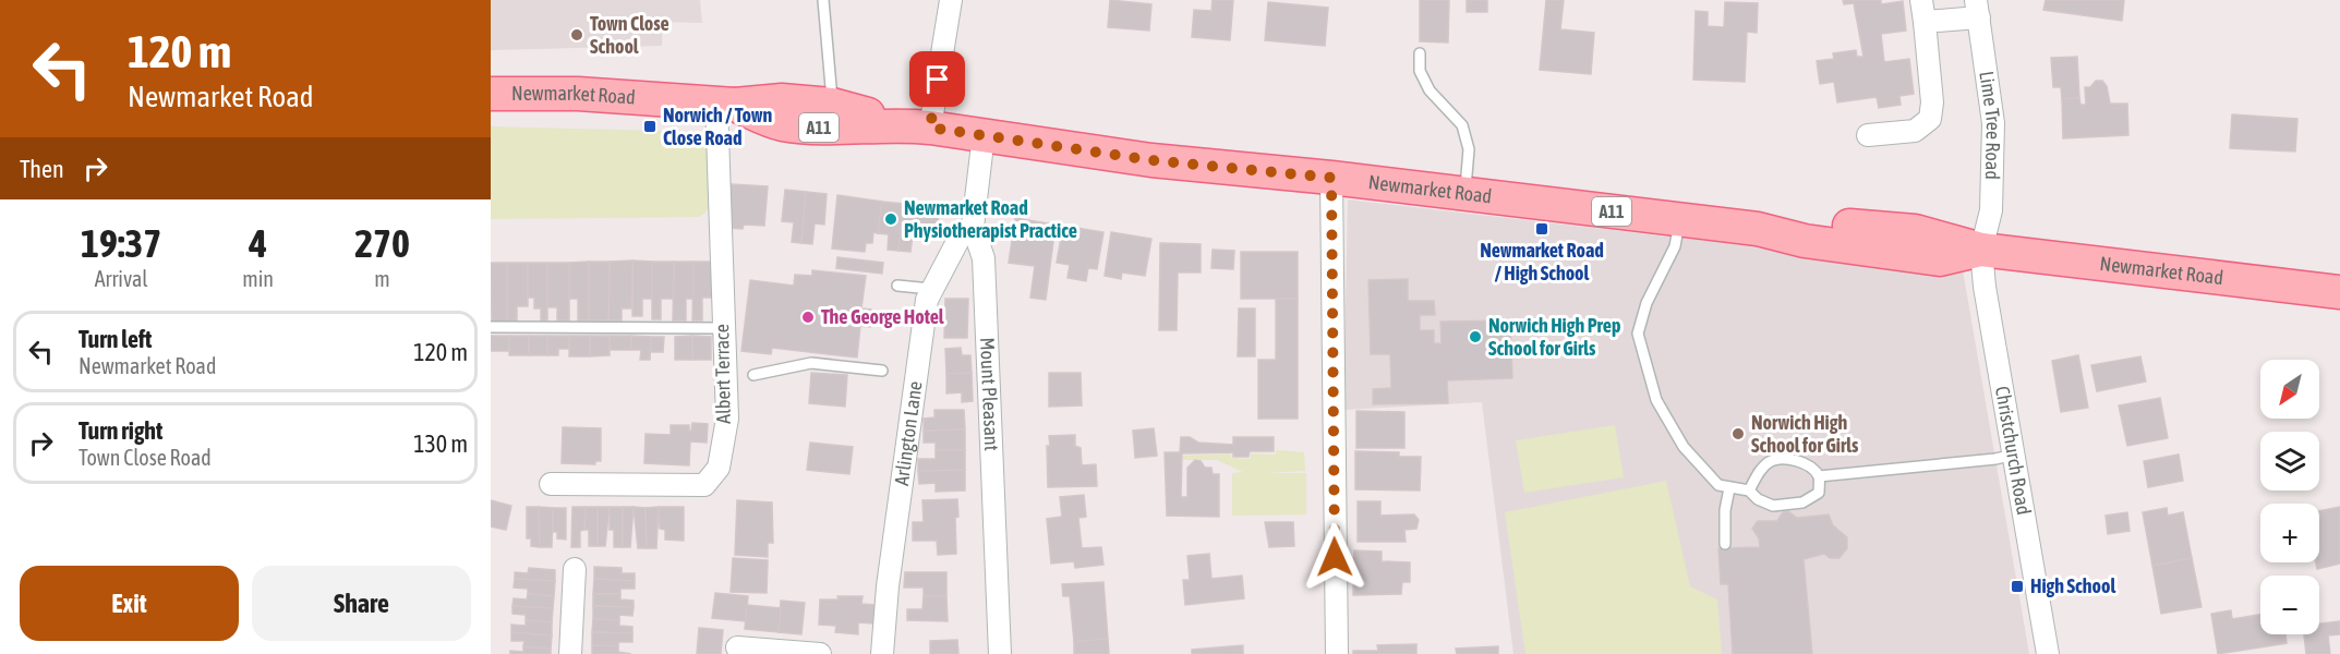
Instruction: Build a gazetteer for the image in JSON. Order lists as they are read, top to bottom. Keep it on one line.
{"streets":{"main road":["Newmarket Road","A11"],"street":["Lime Tree Road","Albert Terrace","Mount Pleasant","Arlington Lane","Christchurch Road"]},"crossings":[["Newmarket Road","Lime Tree Road"],["Newmarket Road","Albert Terrace"],["Newmarket Road","Mount Pleasant"],["Newmarket Road","Christchurch Road"],["Lime Tree Road","Christchurch Road"],["Mount Pleasant","Arlington Lane"]],"places":{"other":["Town Close School","Newmarket Road Physiotherapist Practice","The George Hotel","Norwich High Prep School for Girls","Norwich High School for Girls"],"transit":["Norwich / Town Close Road","Newmarket Road / High School","High School"]},"north":"bottom left","page":{"turn":["120 m","Newmarket Road"],"then":"Then","eta":["19:37","Arrival","4","min","270","m"],"list":[{"name":"Turn left","note":"Newmarket Road","value":"120 m"},{"name":"Turn right","note":"Town Close Road","value":"130 m"}],"map_buttons":["+","−"],"buttons":["Exit","Share"]}}
